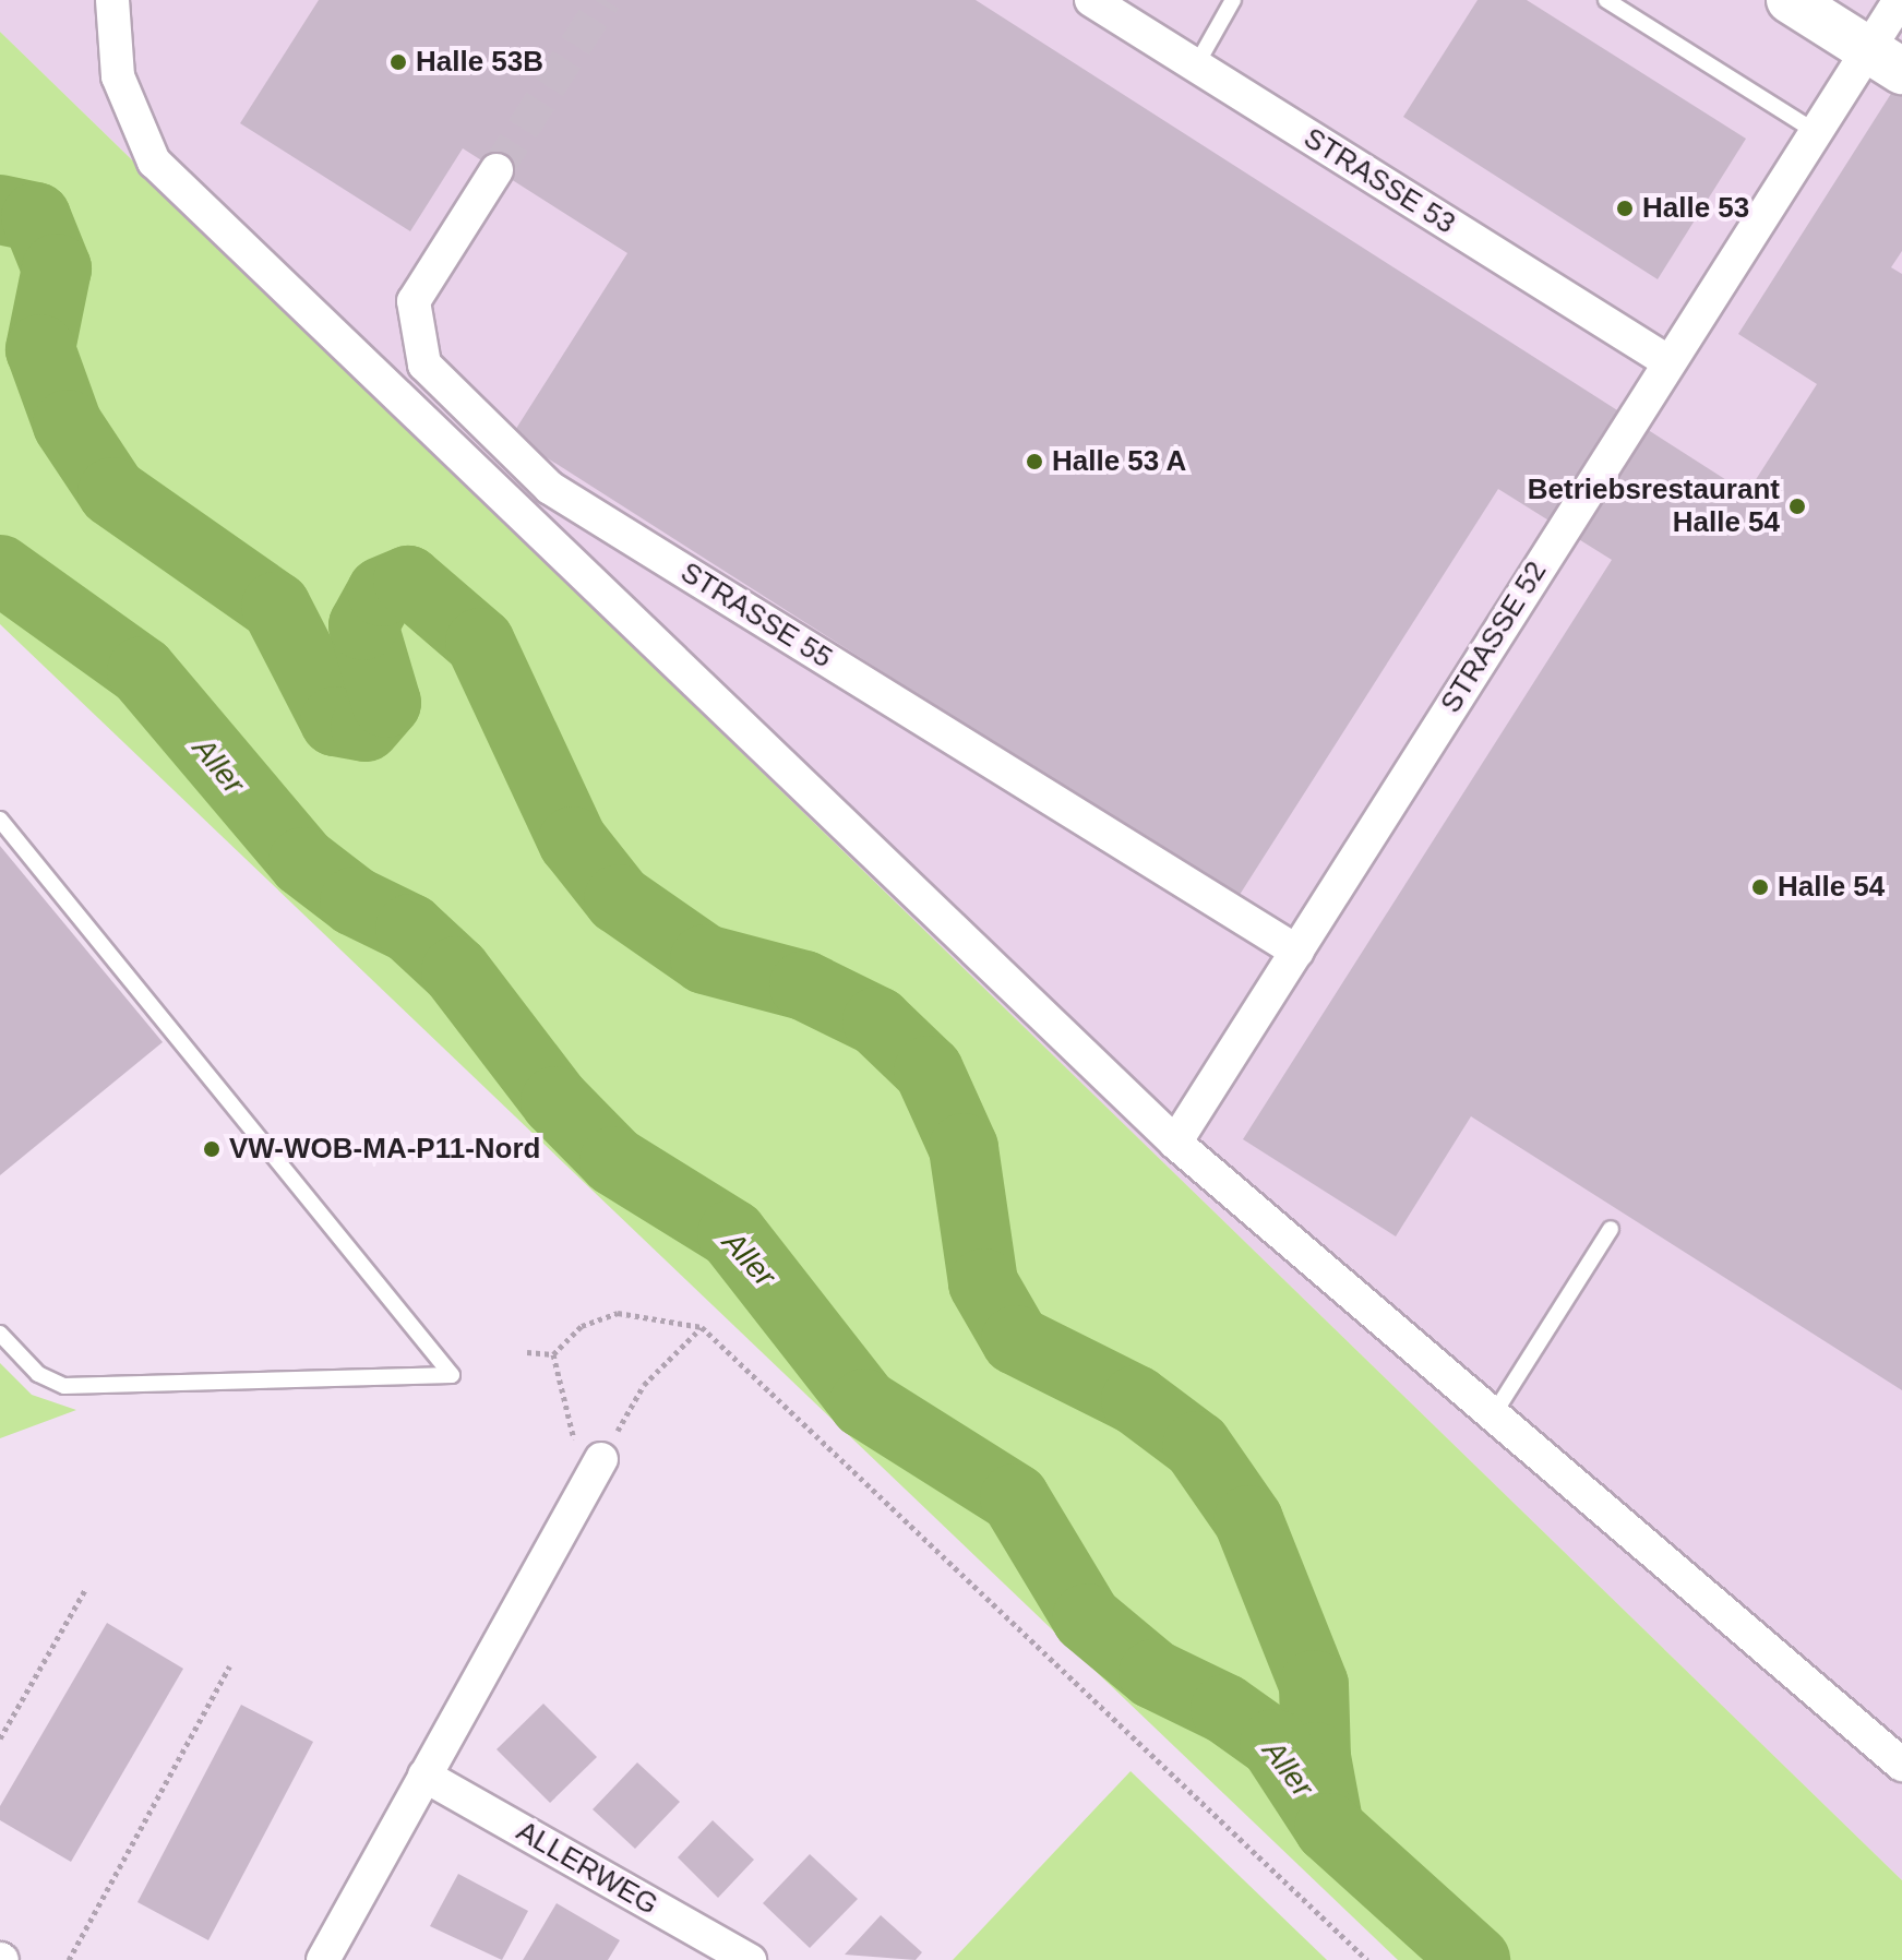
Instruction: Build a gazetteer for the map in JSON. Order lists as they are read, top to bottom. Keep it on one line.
{"streets":{"street":["STRASSE 53","STRASSE 55","STRASSE 52","ALLERWEG"]},"crossings":[["STRASSE 53","STRASSE 52"],["STRASSE 55","STRASSE 52"]],"water":["Aller"],"places":["Halle 53B","Halle 53","Halle 53 A","Betriebsrestaurant Halle 54","Halle 54","VW-WOB-MA-P11-Nord"]}
